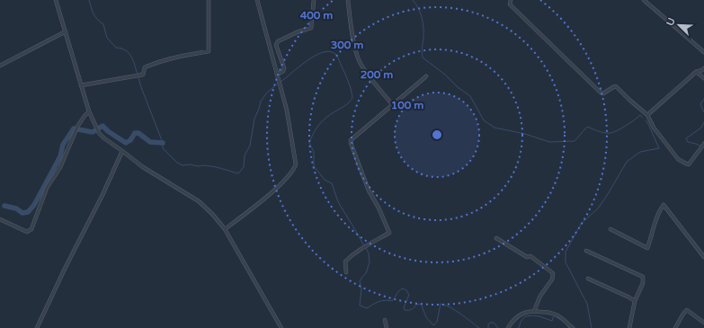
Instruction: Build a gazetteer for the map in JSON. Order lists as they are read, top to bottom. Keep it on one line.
{"north":"top left","rings":["400 m","300 m","200 m","100 m"]}
